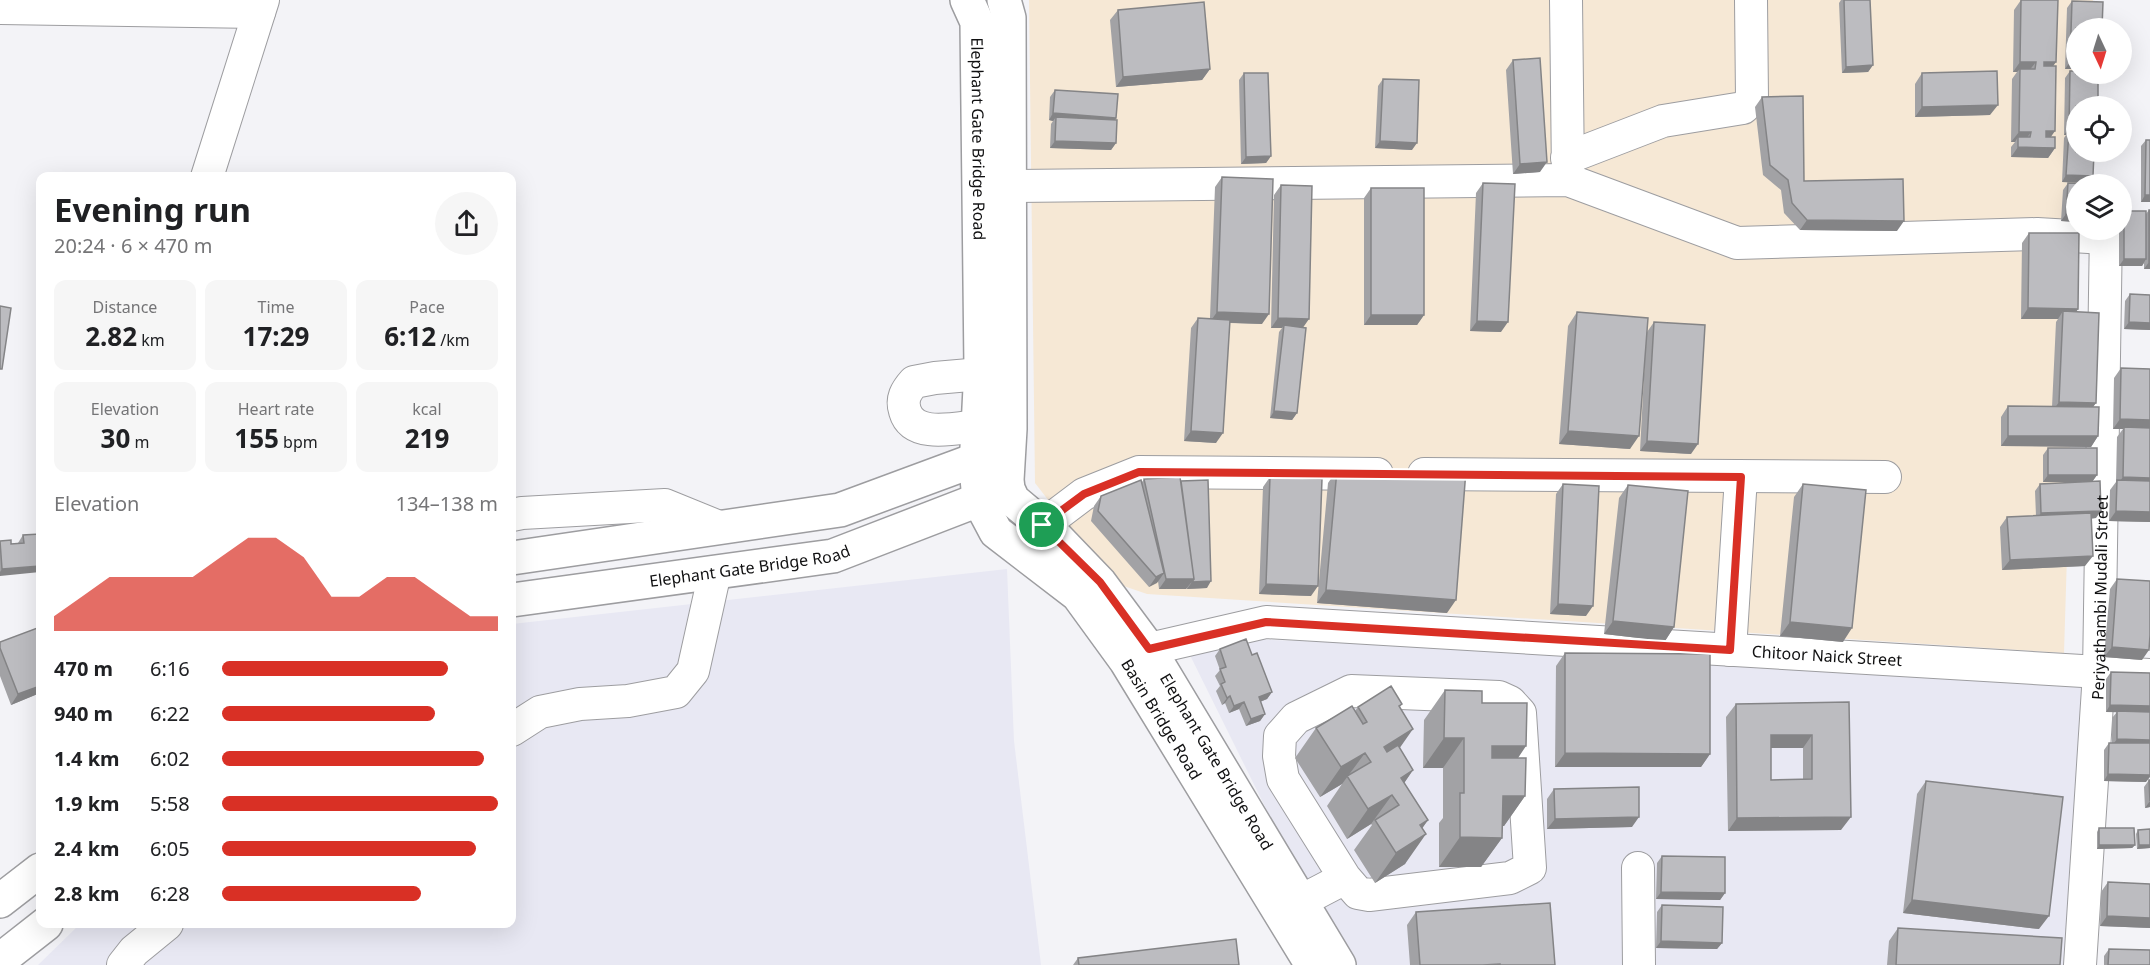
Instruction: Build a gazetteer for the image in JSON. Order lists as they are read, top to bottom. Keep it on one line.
{"streets":{"main road":["Elephant Gate Bridge Road","Basin Bridge Road"],"street":["Periyathambi Mudali Street","Chitoor Naick Street"]},"crossings":[["Elephant Gate Bridge Road","Chitoor Naick Street"],["Elephant Gate Bridge Road","Basin Bridge Road"],["Periyathambi Mudali Street","Chitoor Naick Street"]],"north":"bottom","page":{"heading":["Evening run","20:24 · 6 × 470 m"],"stats":[["Distance","2.82 km"],["Time","17:29"],["Pace","6:12 /km"],["Elevation","30 m"],["Heart rate","155 bpm"],["kcal","219"]],"chart":["Elevation","134–138 m"],"list":[{"name":"470 m","note":"6:16"},{"name":"940 m","note":"6:22"},{"name":"1.4 km","note":"6:02"},{"name":"1.9 km","note":"5:58"},{"name":"2.4 km","note":"6:05"},{"name":"2.8 km","note":"6:28"}]}}
